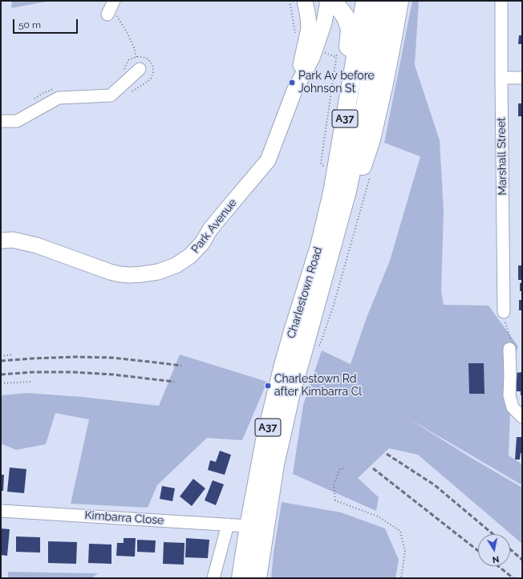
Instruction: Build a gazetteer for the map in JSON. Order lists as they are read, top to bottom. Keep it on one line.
{"streets":{"highway":["A37","Charlestown Road"],"main road":["Park Avenue"],"street":["Marshall Street","Kimbarra Close"]},"crossings":[["A37","Charlestown Road"],["Charlestown Road","Kimbarra Close"]],"places":["Park Av before Johnson St","Charlestown Rd after Kimbarra Cl"],"scale_bar":"50 m","north":"bottom"}
